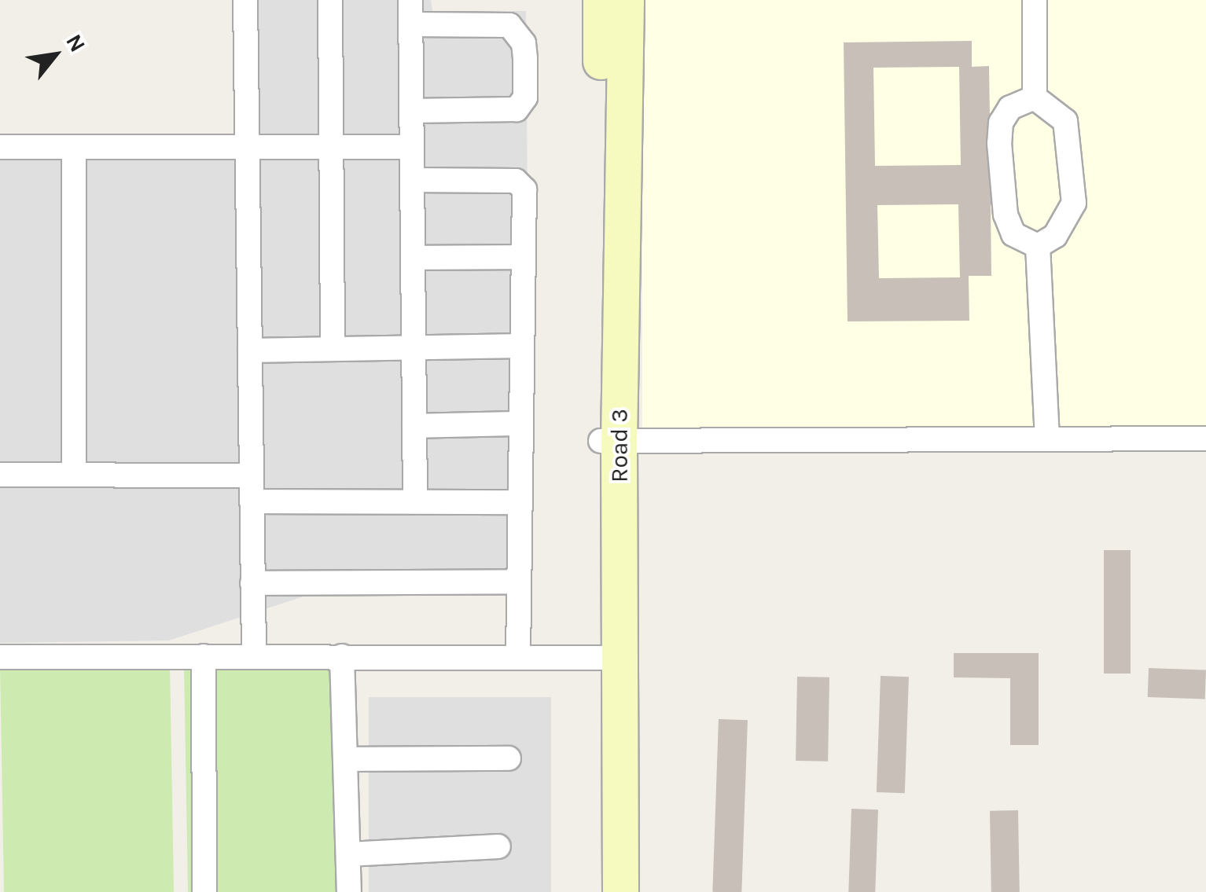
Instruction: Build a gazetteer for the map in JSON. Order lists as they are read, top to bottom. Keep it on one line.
{"streets":{"street":["Road 3"]},"north":"top right"}
